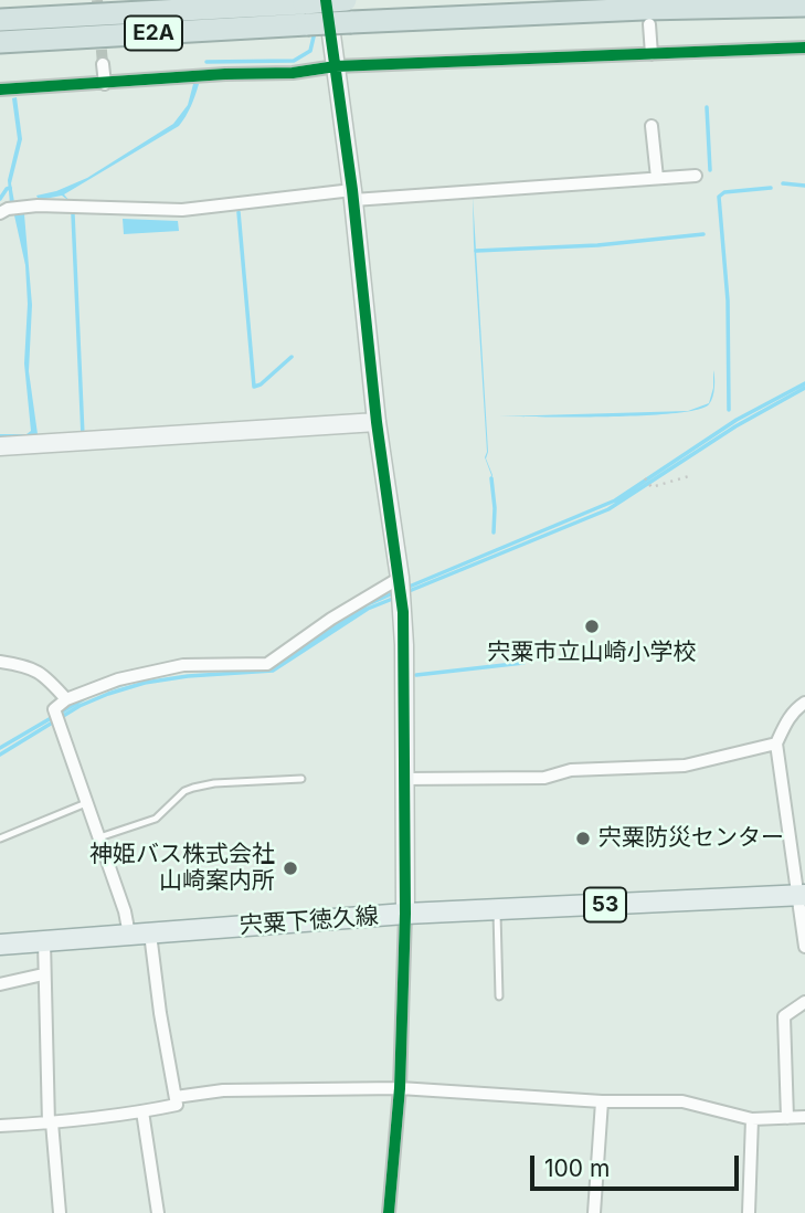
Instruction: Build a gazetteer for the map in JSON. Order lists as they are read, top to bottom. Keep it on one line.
{"streets":{"highway":["E2A"],"main road":["53","宍粟下徳久線"]},"places":["宍粟市立山崎小学校","宍粟防災センター","神姫バス株式会社 山崎案内所"],"scale_bar":"100 m"}
